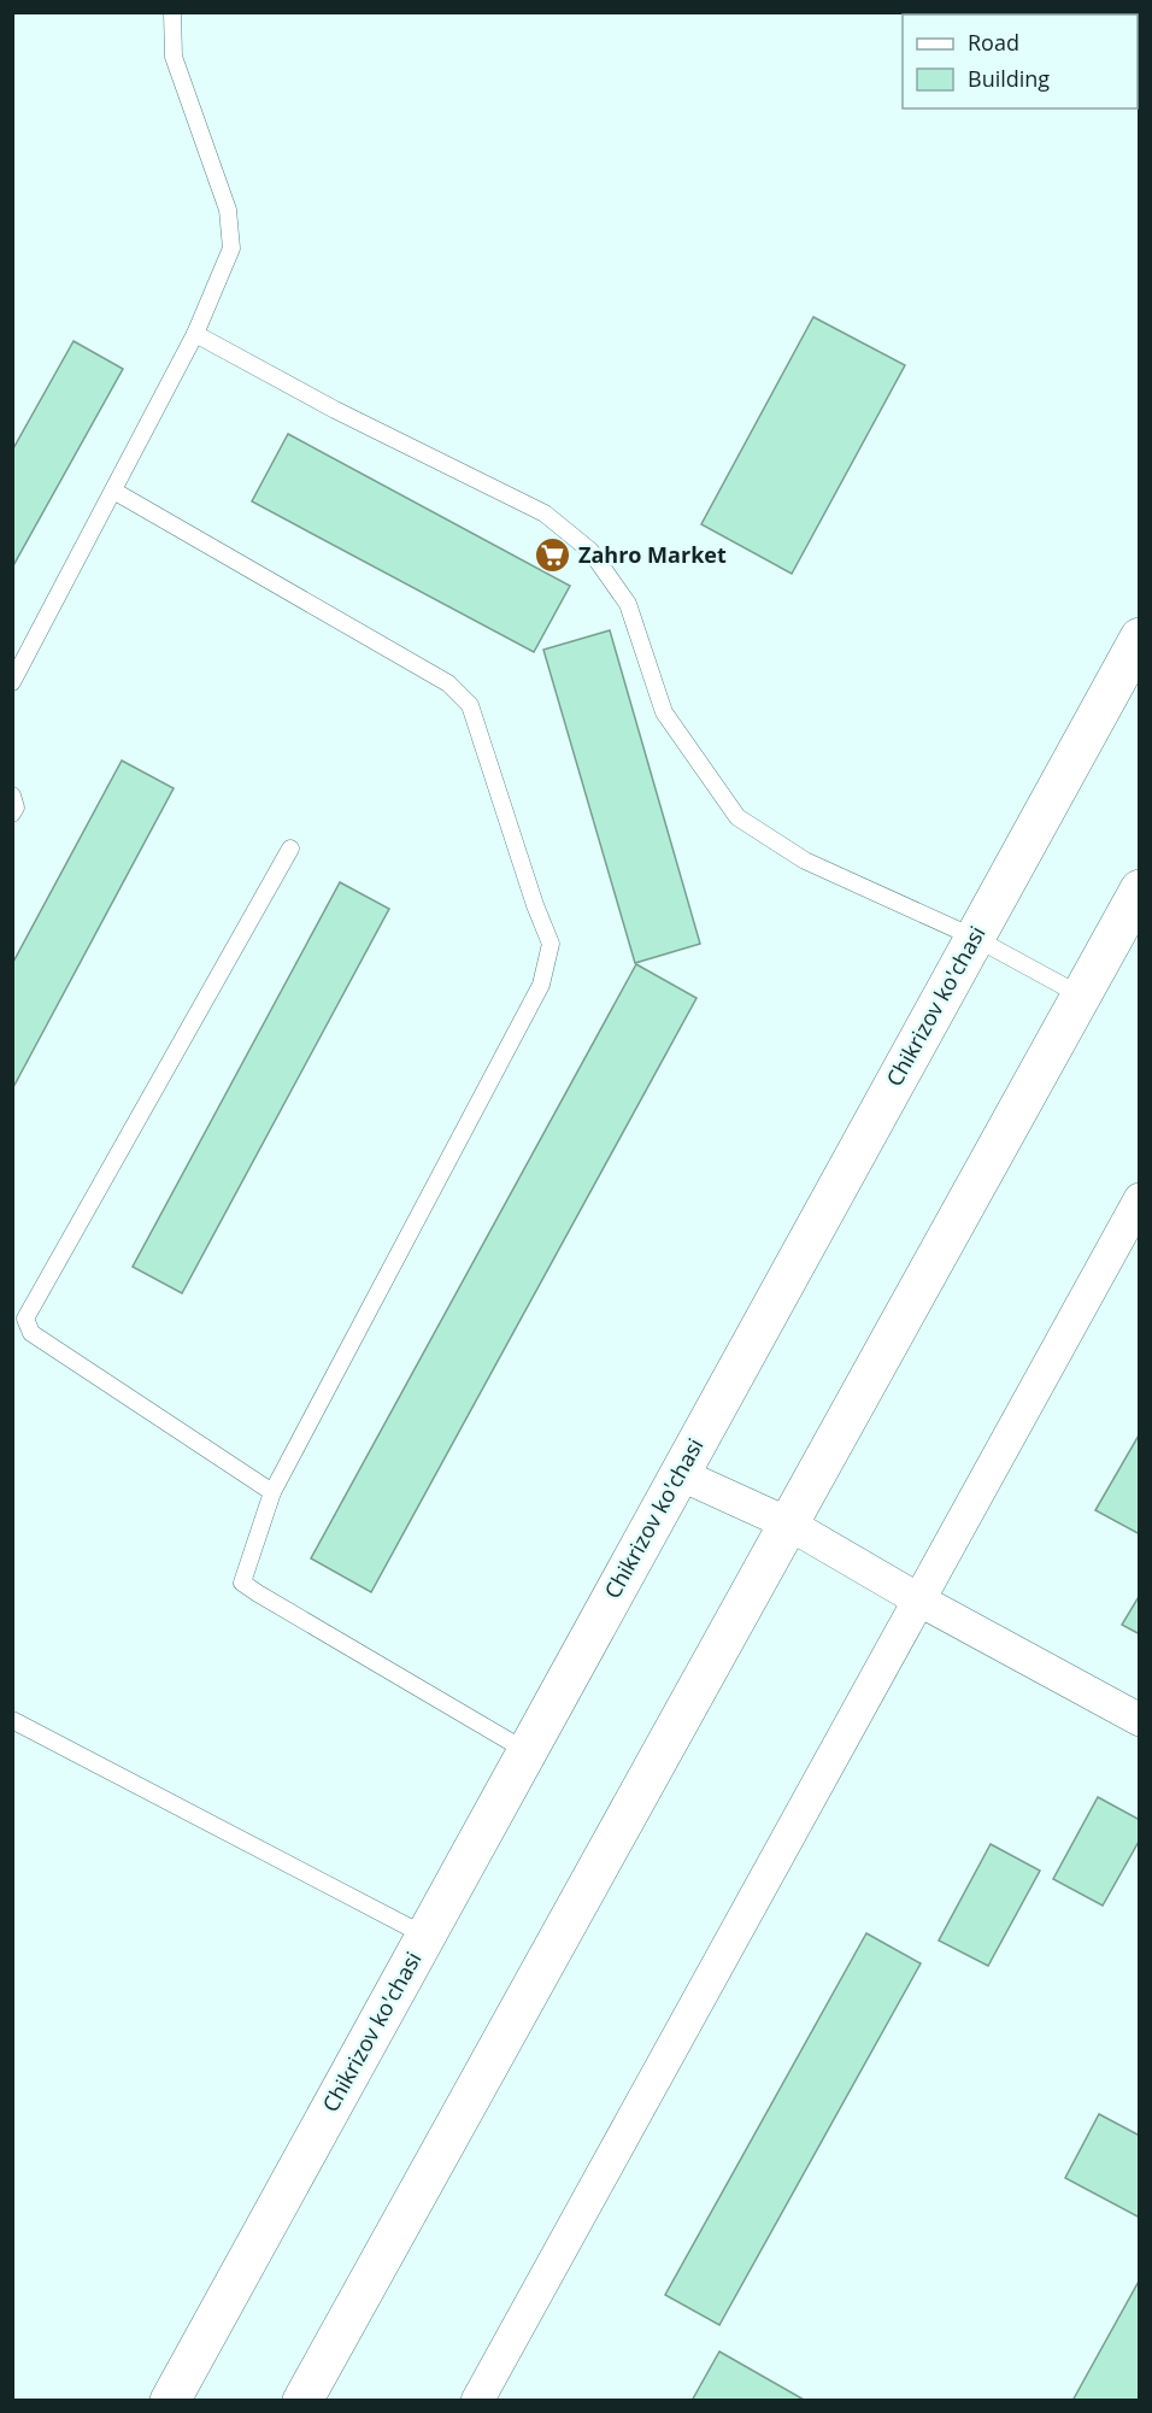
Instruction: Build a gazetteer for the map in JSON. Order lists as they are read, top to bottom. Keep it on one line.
{"streets":{"main road":["Chikrizov ko'chasi"]},"places":{"supermarket":["Zahro Market"]},"legend":["Road","Building"]}
